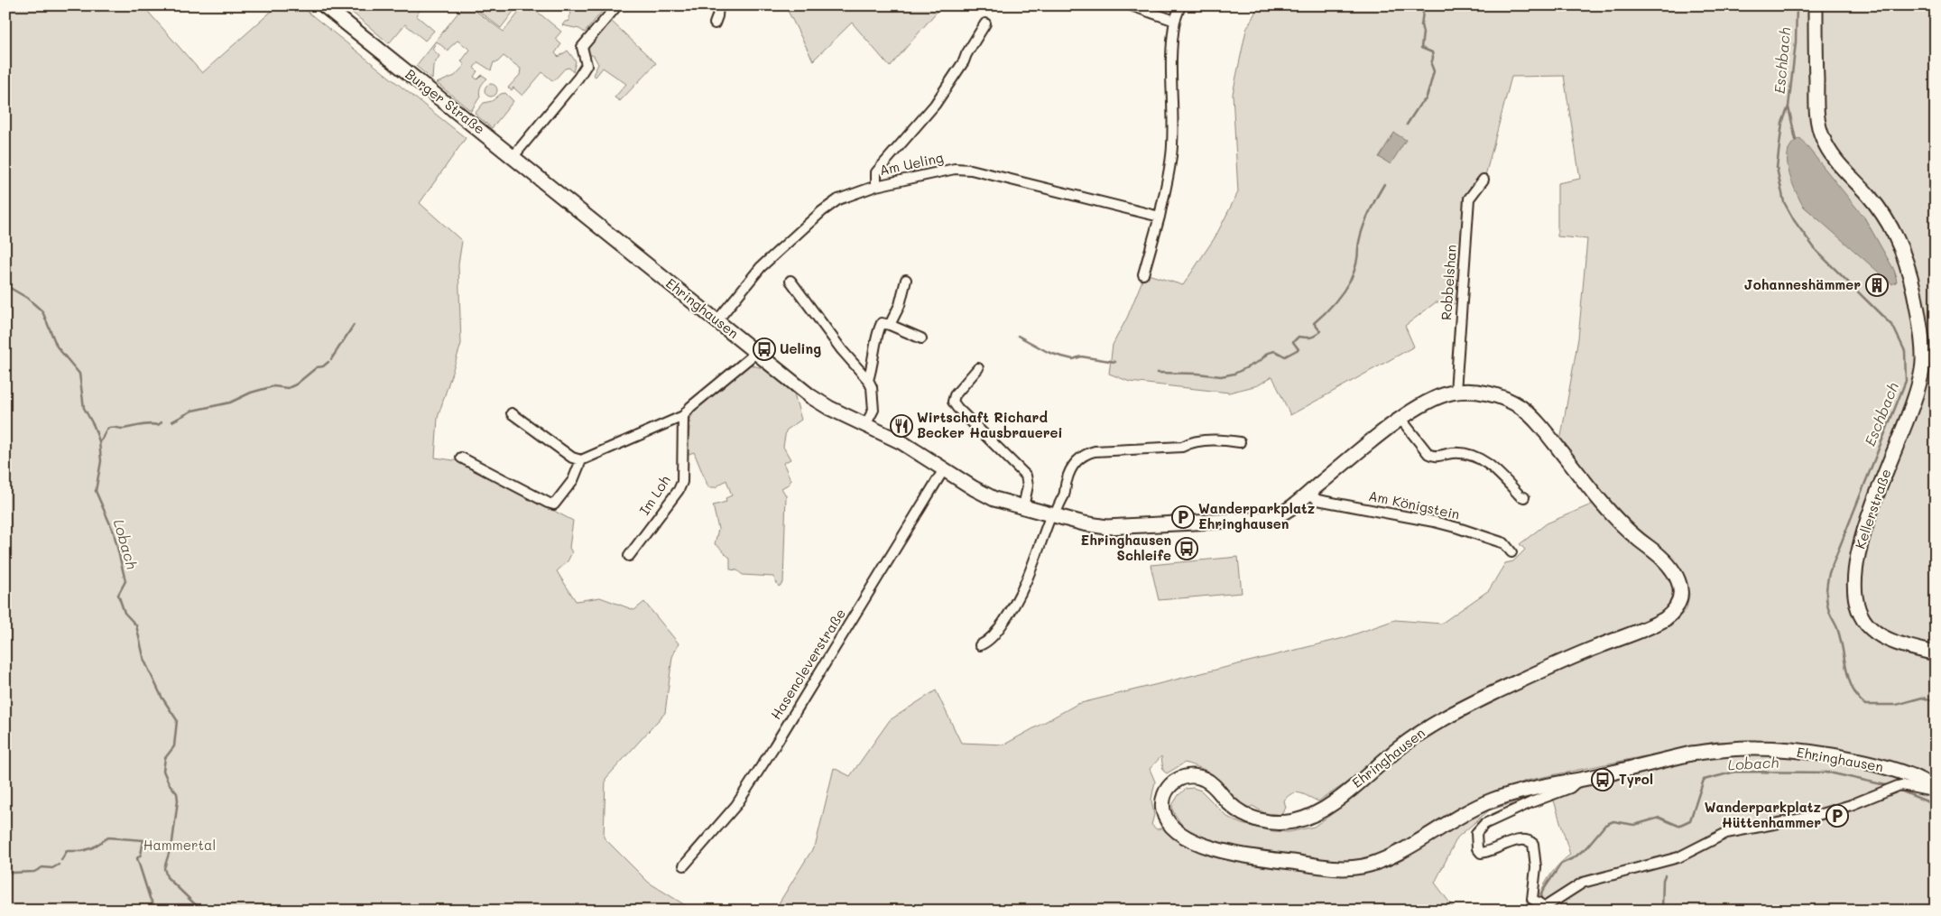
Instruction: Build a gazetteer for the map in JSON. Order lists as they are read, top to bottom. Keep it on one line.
{"streets":{"main road":["Burger Straße","Ehringhausen","Kellerstraße"],"street":["Am Ueling","Robbelshan","Im Loh","Am Königstein","Hasencleverstraße"]},"crossings":[["Burger Straße","Ehringhausen"],["Am Ueling","Ehringhausen"],["Robbelshan","Ehringhausen"],["Ehringhausen","Am Königstein"],["Ehringhausen","Hasencleverstraße"]],"water":["Eschbach","Lobach"],"parks":["Hammertal"],"places":{"building":["Johanneshämmer"],"bus stop":["Ueling","Ehringhausen Schleife","Tyrol"],"restaurant":["Wirtschaft Richard Becker Hausbrauerei"],"parking":["Wanderparkplatz Ehringhausen","Wanderparkplatz Hüttenhammer"]}}
